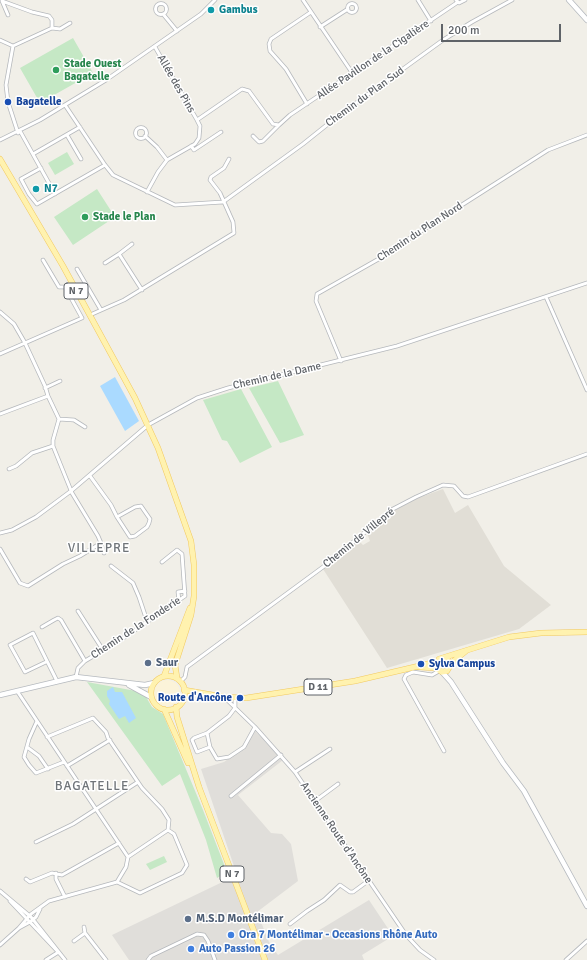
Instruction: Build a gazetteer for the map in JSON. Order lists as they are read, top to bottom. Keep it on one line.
{"streets":{"main road":["N 7","D 11"],"street":["Allée Pavillon de la Cigalière","Allée des Pins","Chemin du Plan Sud","Chemin du Plan Nord","Chemin de la Dame","Chemin de Villepré","Chemin de la Fonderie","Ancienne Route d'Ancône"]},"crossings":[["Chemin du Plan Nord","Chemin de la Dame"],["N 7","Chemin de la Dame"],["N 7","Chemin de Villepré"],["N 7","D 11"],["Chemin de Villepré","D 11"],["D 11","Ancienne Route d'Ancône"]],"districts":["VILLEPRE","BAGATELLE"],"places":["Gambus","Stade Ouest Bagatelle","Bagatelle","N7","Stade le Plan","Saur","Sylva Campus","Route d'Ancône","M.S.D Montélimar","Ora 7 Montélimar - Occasions Rhône Auto","Auto Passion 26"],"scale_bar":"200 m"}
